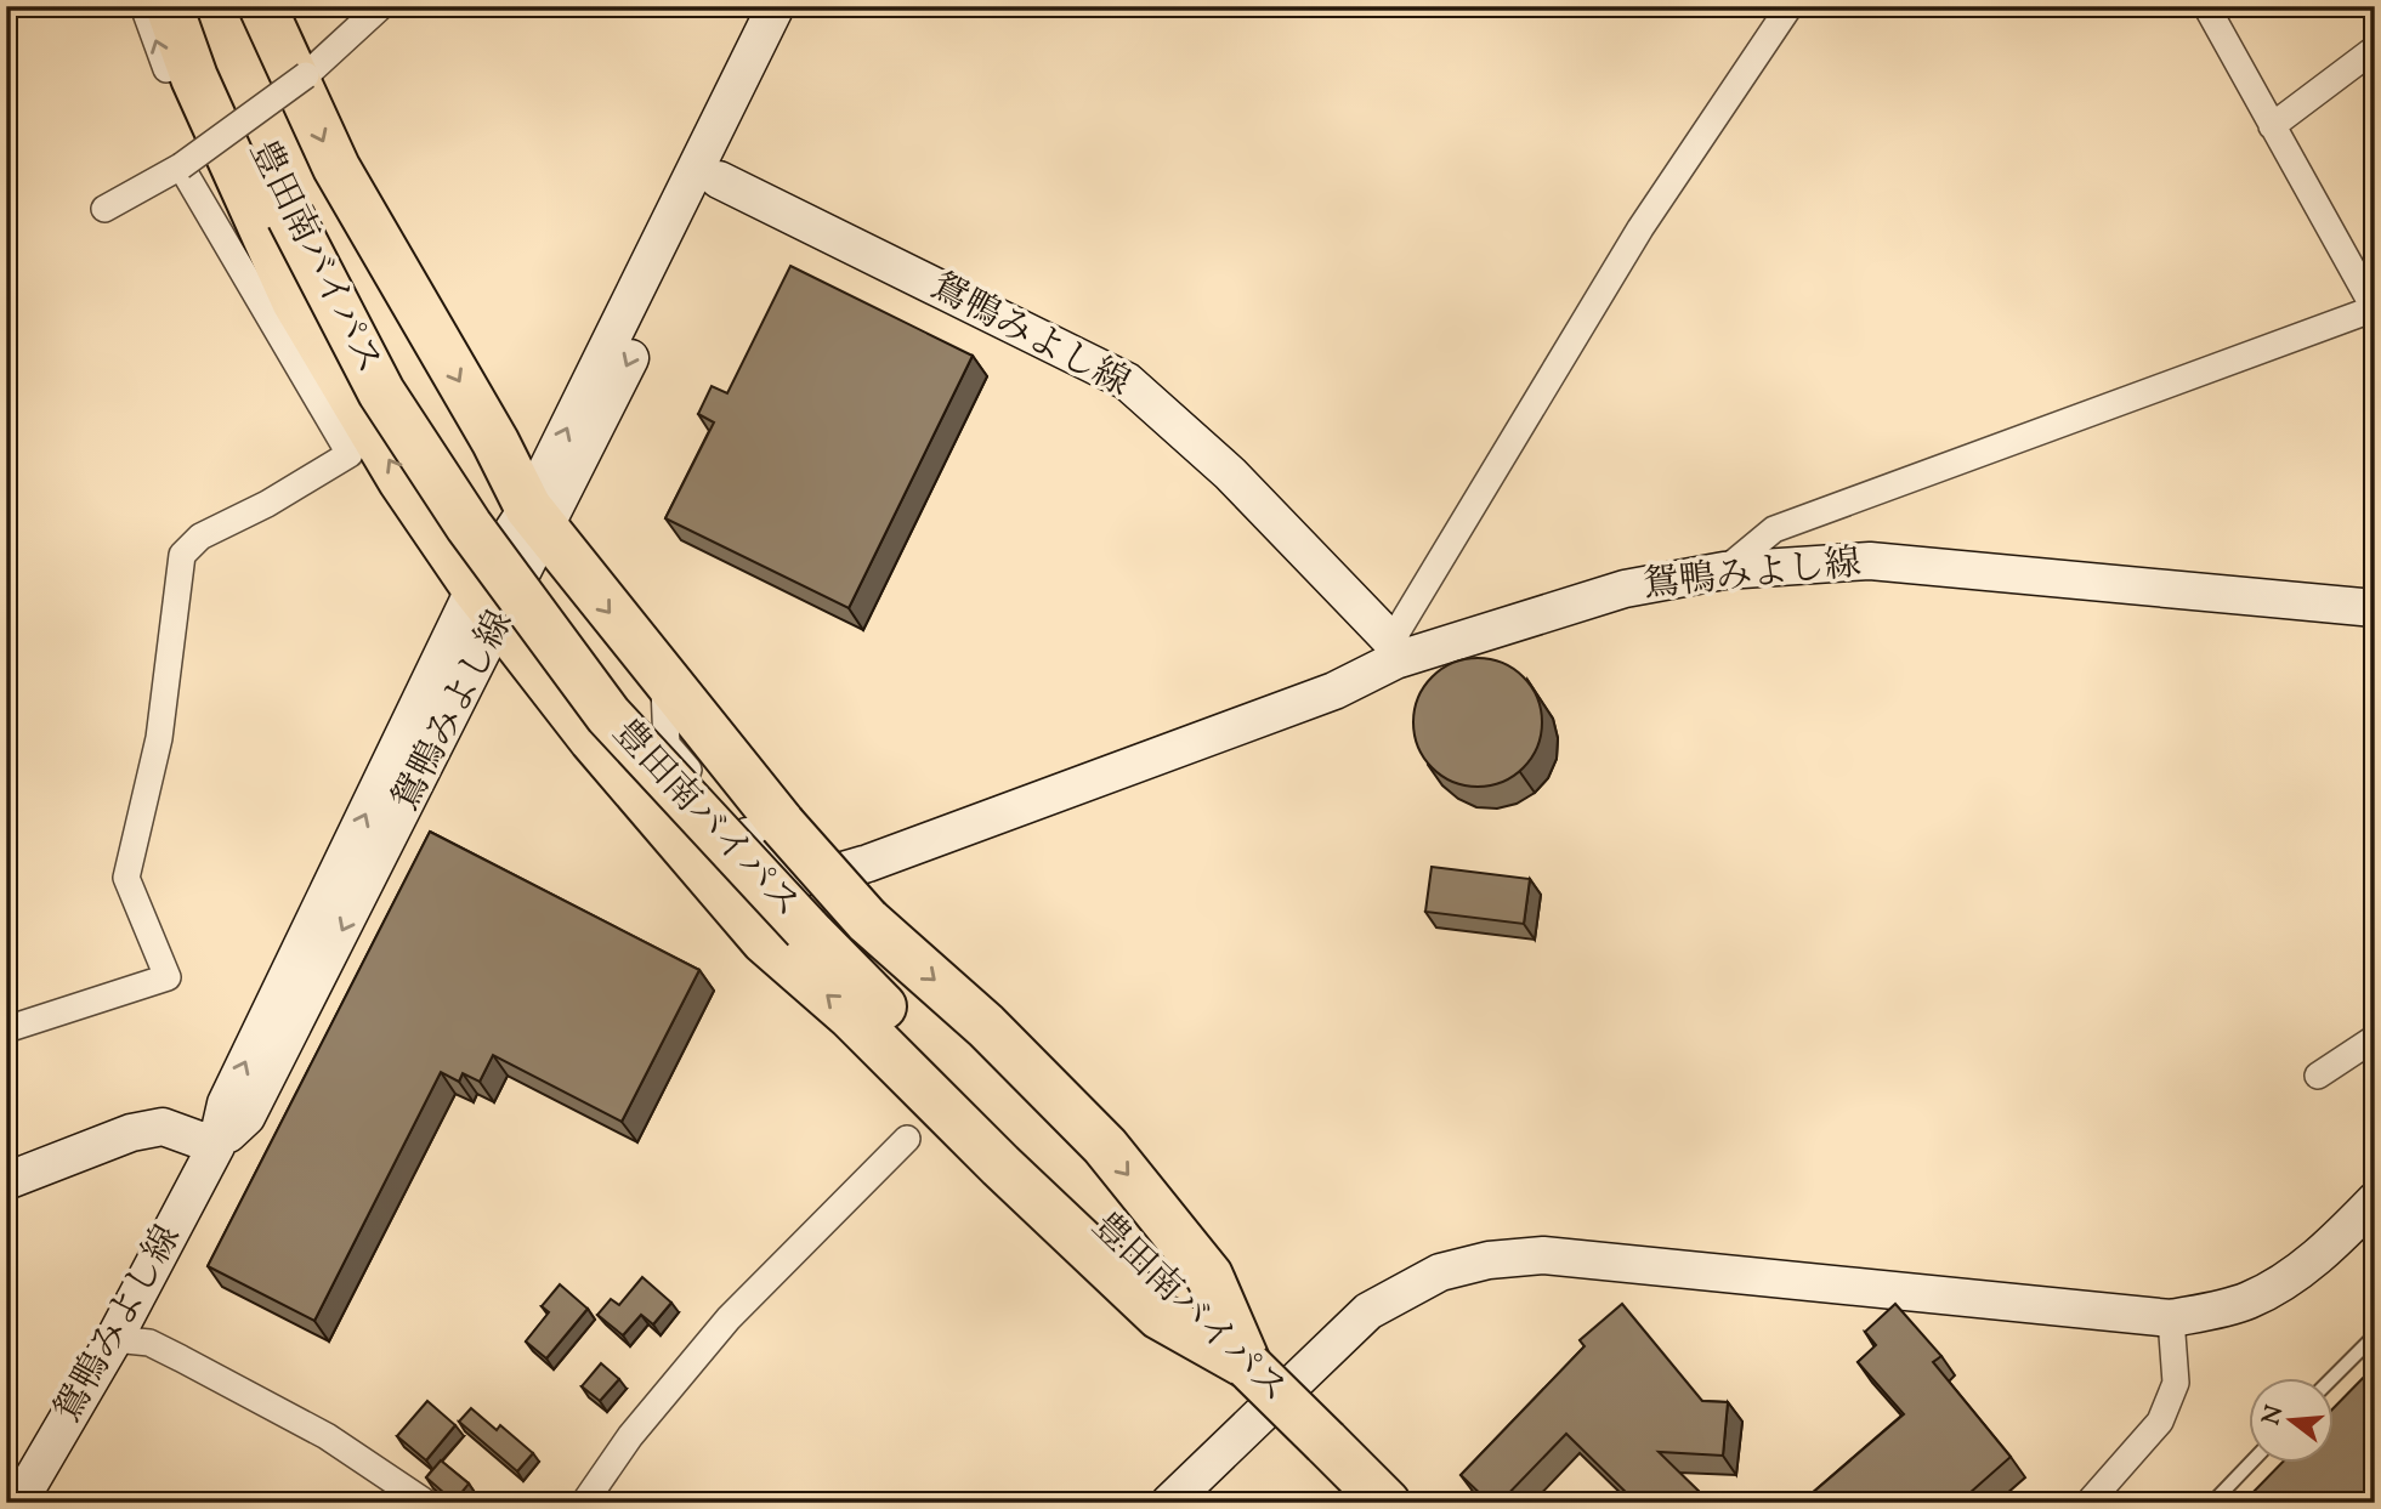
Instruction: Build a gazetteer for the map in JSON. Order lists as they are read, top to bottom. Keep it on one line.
{"streets":{"highway":["豊田南バイパス"],"main road":["鴛鴨みよし線"]},"north":"left"}
